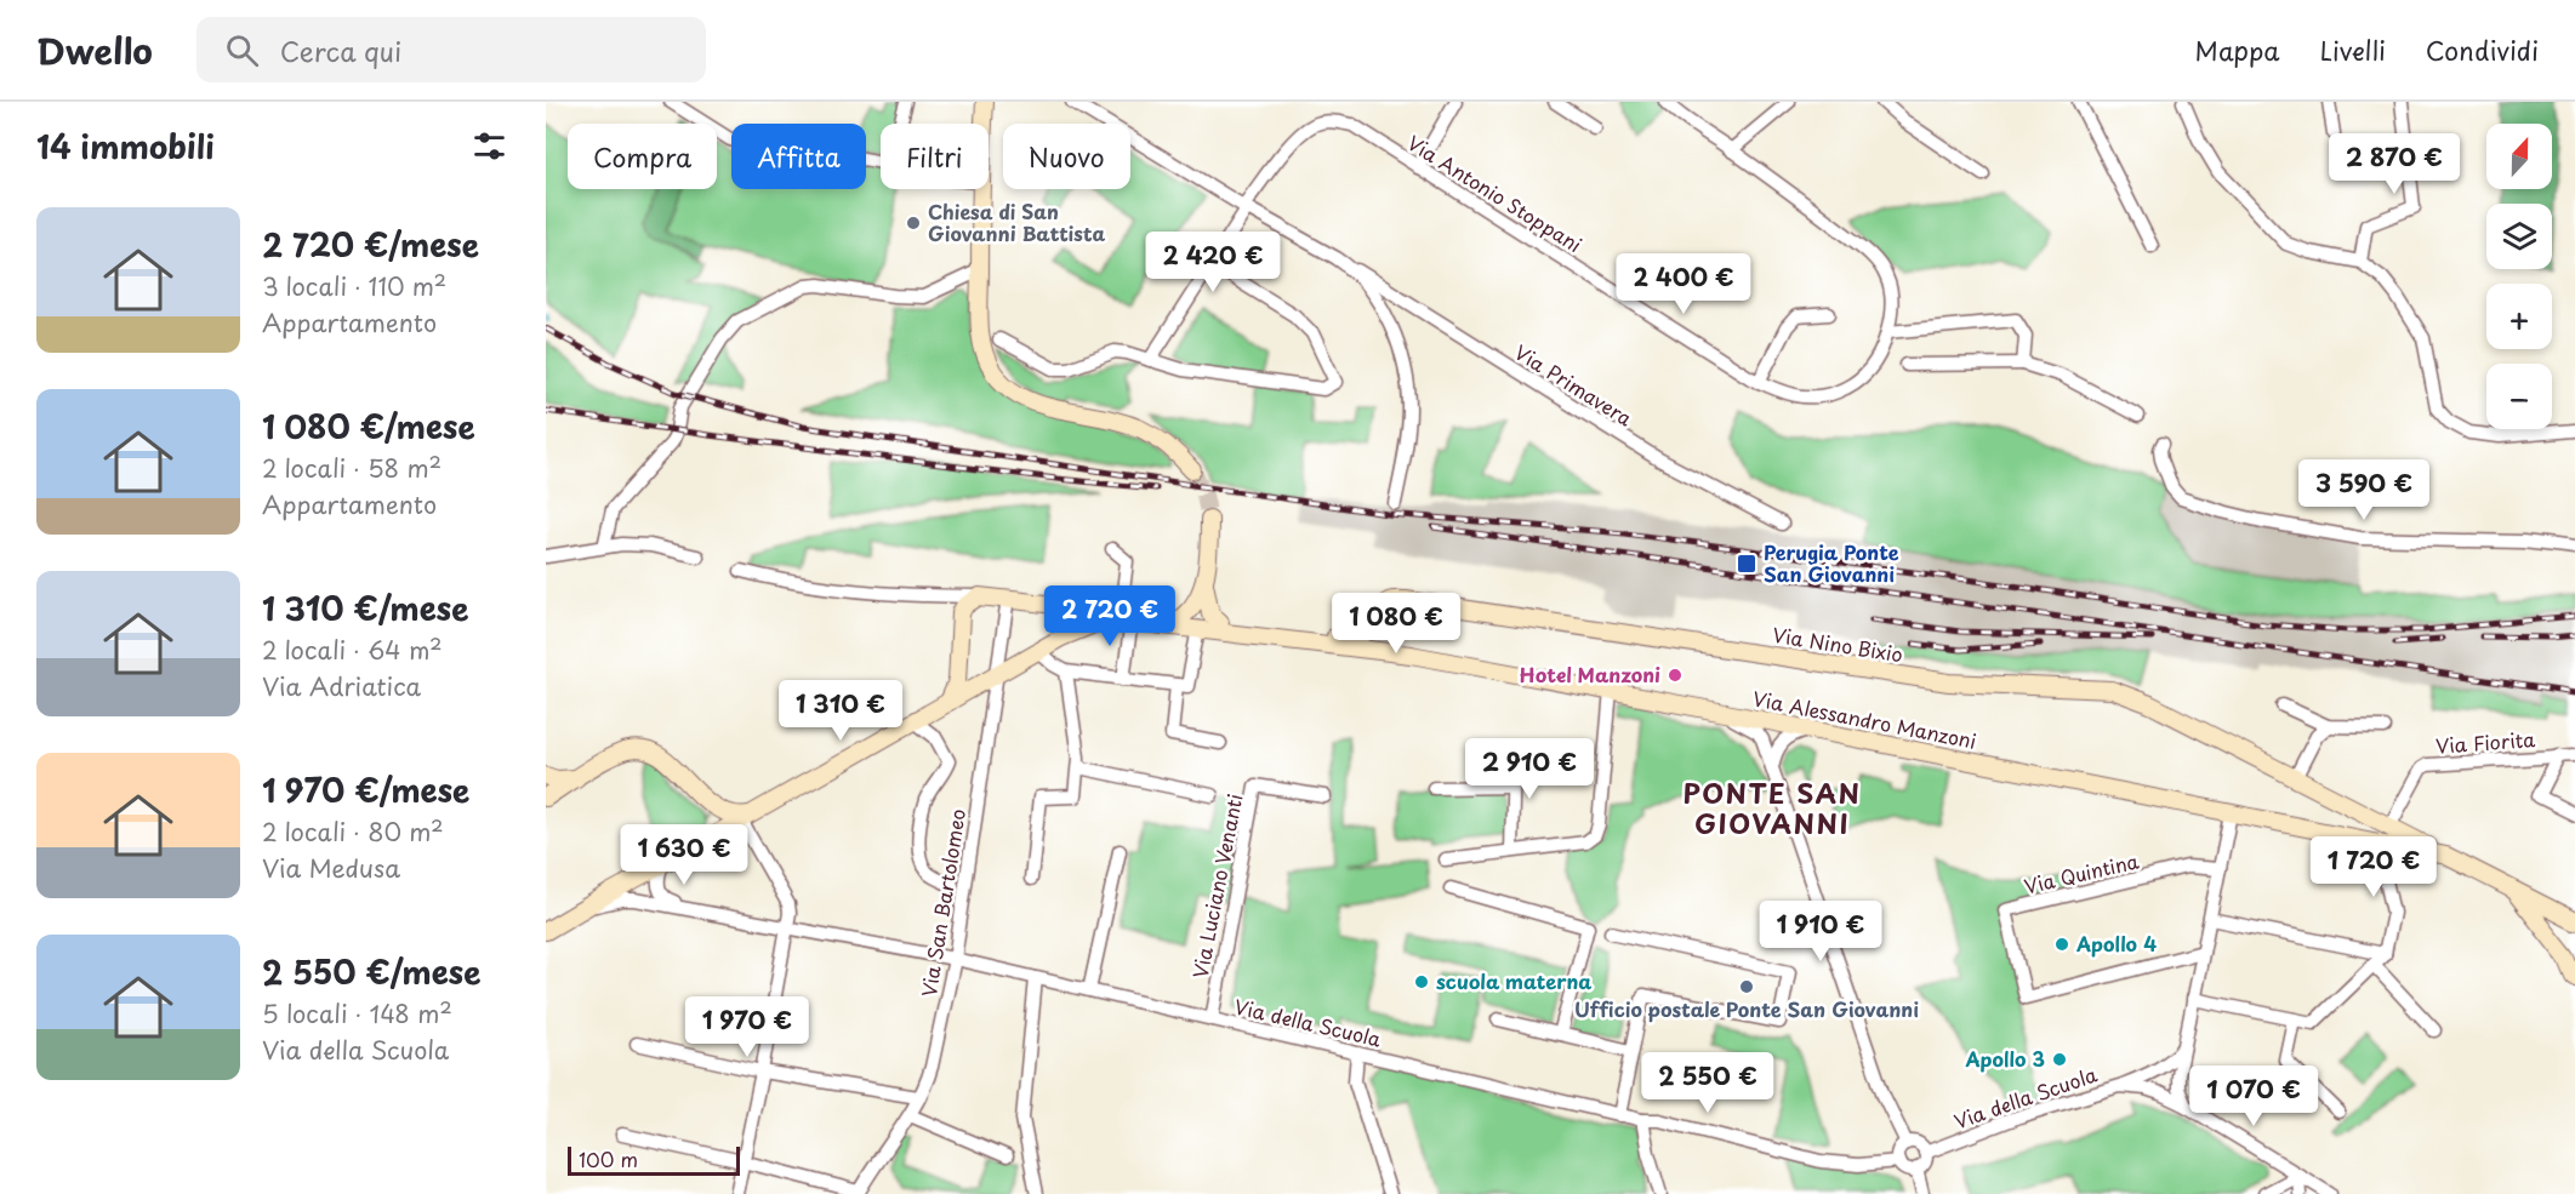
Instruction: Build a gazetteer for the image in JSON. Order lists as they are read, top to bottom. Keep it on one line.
{"streets":{"main road":["Via Nino Bixio","Via Alessandro Manzoni"],"street":["Via Antonio Stoppani","Via Primavera","Via Fiorita","Via Quintina","Via Luciano Venanti","Via San Bartolomeo","Via della Scuola"]},"crossings":[["Via Antonio Stoppani","Via Primavera"],["Via Nino Bixio","Via Alessandro Manzoni"],["Via Nino Bixio","Via Fiorita"],["Via Alessandro Manzoni","Via Fiorita"],["Via Alessandro Manzoni","Via San Bartolomeo"],["Via Luciano Venanti","Via della Scuola"],["Via San Bartolomeo","Via della Scuola"]],"districts":["PONTE SAN GIOVANNI"],"places":{"other":["Chiesa di San Giovanni Battista","Hotel Manzoni","Apollo 4","scuola materna","Ufficio postale Ponte San Giovanni","Apollo 3"],"transit":["Perugia Ponte San Giovanni"]},"scale_bar":"100 m","north":"top","page":{"header":"Dwello","search":"Cerca qui","nav":["Mappa","Livelli","Condividi"],"heading":"14 immobili","map_buttons":["+","−"],"chip":["Compra","Affitta","Filtri","Nuovo"],"price":["2 870 €","2 420 €","2 400 €","3 590 €","2 720 €","1 080 €","1 310 €","2 910 €","1 630 €","1 720 €","1 910 €","1 970 €","2 550 €","1 070 €"],"list":[{"name":"2 720 €/mese","note":"3 locali · 110 m² · Appartamento"},{"name":"1 080 €/mese","note":"2 locali · 58 m² · Appartamento"},{"name":"1 310 €/mese","note":"2 locali · 64 m² · Via Adriatica"},{"name":"1 970 €/mese","note":"2 locali · 80 m² · Via Medusa"},{"name":"2 550 €/mese","note":"5 locali · 148 m² · Via della Scuola"}],"scale":"100 m"}}
